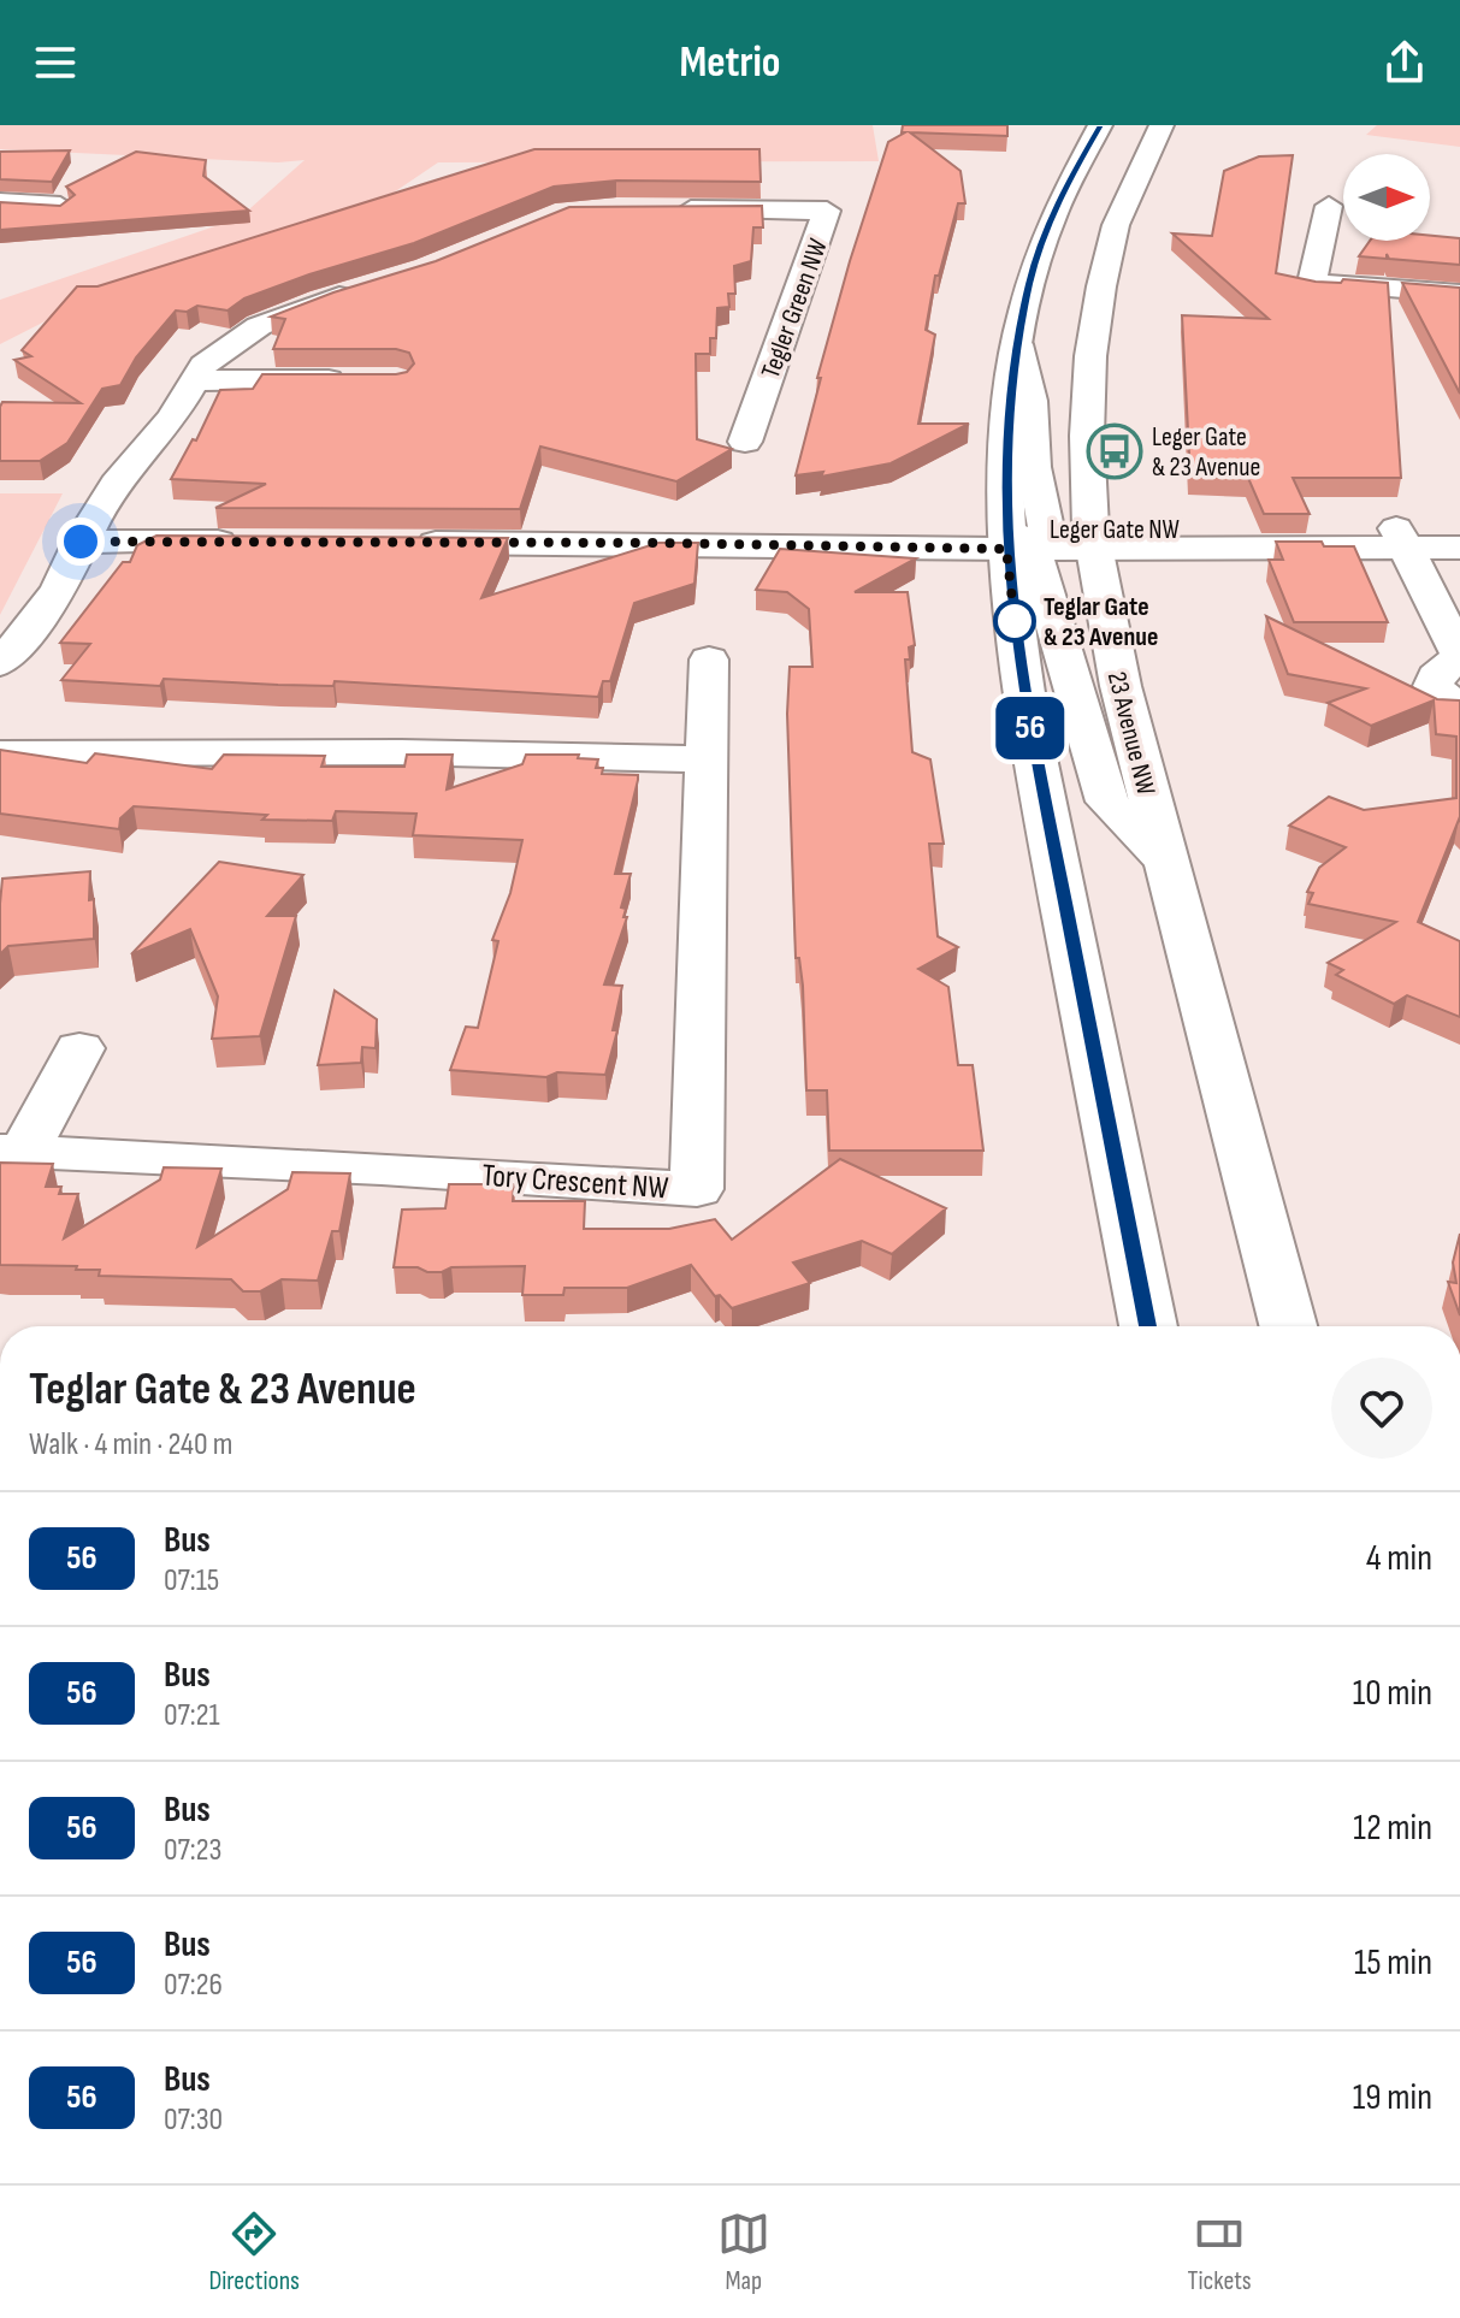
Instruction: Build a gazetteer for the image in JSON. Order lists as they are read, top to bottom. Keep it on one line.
{"streets":{"street":["Tegler Green NW","Leger Gate NW","23 Avenue NW","Tory Crescent NW"]},"crossings":[["Leger Gate NW","23 Avenue NW"]],"places":{"bus stop":["Leger Gate & 23 Avenue"],"other":["Teglar Gate & 23 Avenue"]},"lines":["bus line 56"],"north":"right","page":{"header":"Metrio","on_map":"56","heading":["Teglar Gate & 23 Avenue","Walk · 4 min · 240 m"],"list":[{"mark":"56","name":"Bus","note":"07:15","value":"4 min"},{"mark":"56","name":"Bus","note":"07:21","value":"10 min"},{"mark":"56","name":"Bus","note":"07:23","value":"12 min"},{"mark":"56","name":"Bus","note":"07:26","value":"15 min"},{"mark":"56","name":"Bus","note":"07:30","value":"19 min"}],"tabs":["Directions","Map","Tickets"]}}
